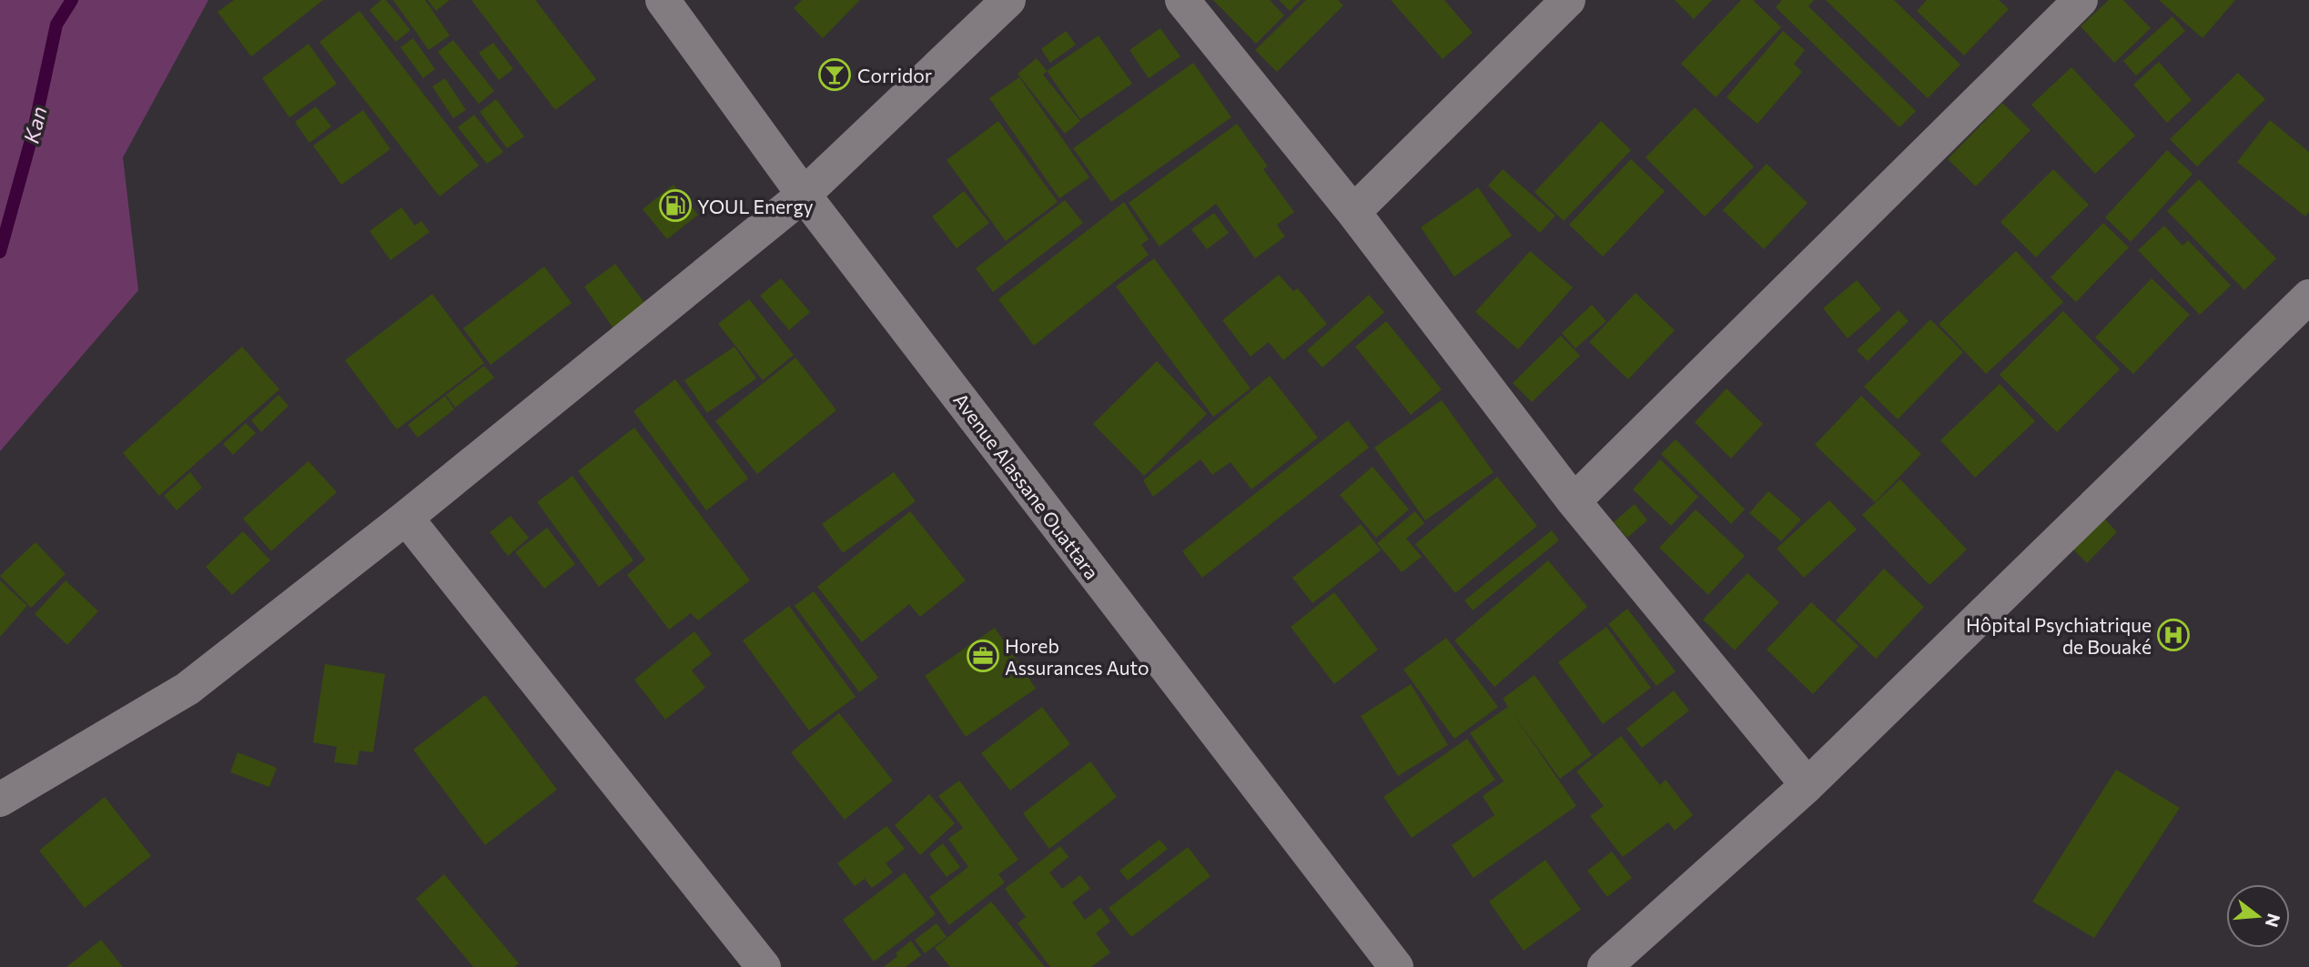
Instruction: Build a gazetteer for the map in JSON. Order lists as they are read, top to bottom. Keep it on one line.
{"streets":{"street":["Avenue Alassane Ouattara"]},"water":["Kan"],"places":{"bar":["Corridor"],"fuel station":["YOUL Energy"],"hospital":["Hôpital Psychiatrique de Bouaké"],"office":["Horeb Assurances Auto"]},"north":"right"}
